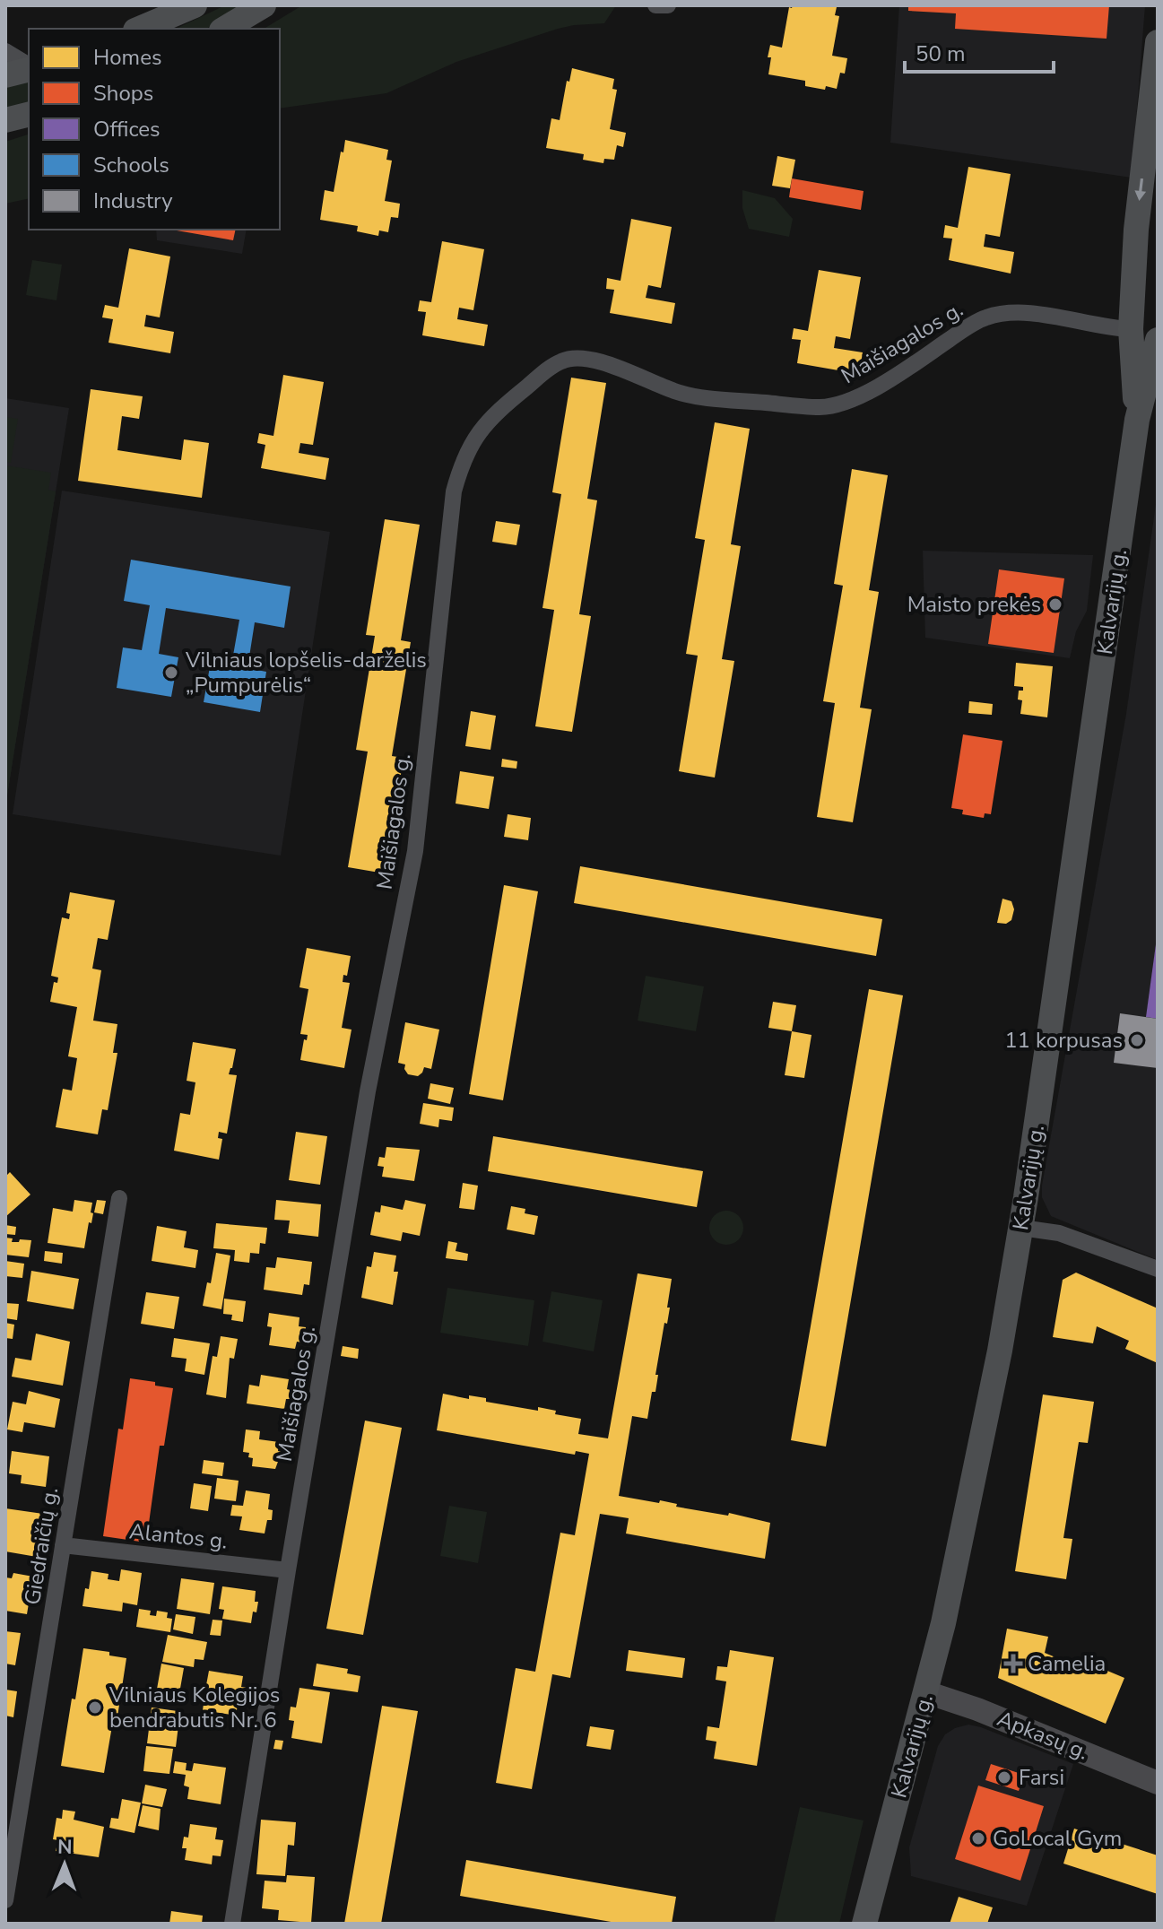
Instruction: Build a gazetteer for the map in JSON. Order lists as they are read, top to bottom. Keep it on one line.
{"streets":{"main road":["Kalvarijų g.","Apkasų g."],"street":["Maišiagalos g.","Alantos g.","Giedraičių g."]},"crossings":[["Maišiagalos g.","Kalvarijų g."],["Maišiagalos g.","Alantos g."],["Kalvarijų g.","Apkasų g."],["Alantos g.","Giedraičių g."]],"places":{"other":["Maisto prekės","Vilniaus lopšelis-darželis „Pumpurėlis“","11 korpusas","Vilniaus Kolegijos bendrabutis Nr. 6","Farsi","GoLocal Gym"],"health":["Camelia"]},"legend":["Homes","Shops","Offices","Schools","Industry"],"scale_bar":"50 m","north":"top"}
